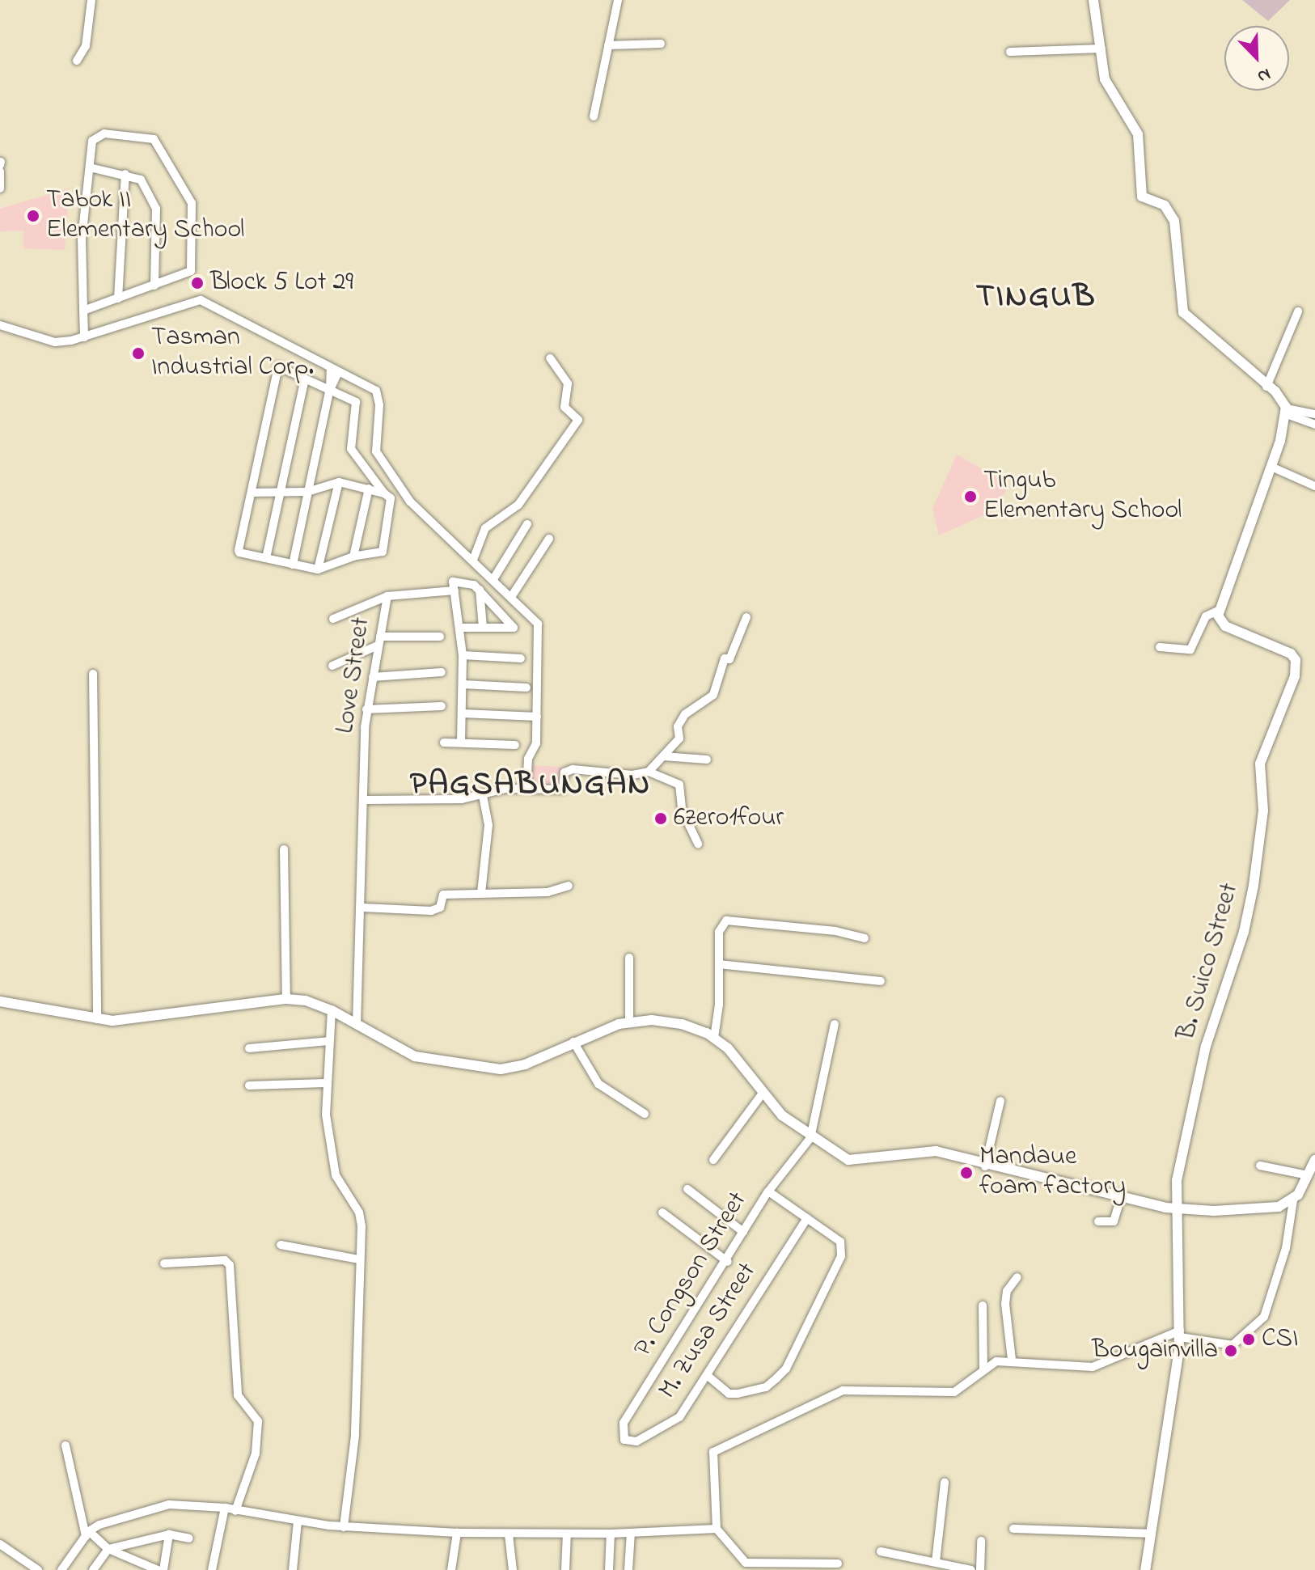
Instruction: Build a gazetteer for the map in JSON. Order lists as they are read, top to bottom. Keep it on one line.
{"streets":{"street":["Love Street","B. Suico Street","P. Congson Street","M. Zusa Street"]},"crossings":[["P. Congson Street","M. Zusa Street"]],"districts":["TINGUB","PAGSABUNGAN"],"places":["Tabok II Elementary School","Block 5 Lot 29","Tasman Industrial Corp.","Tingub Elementary School","6zero1four","Mandaue foam factory","CSI","Bougainvilla"],"north":"bottom right"}
